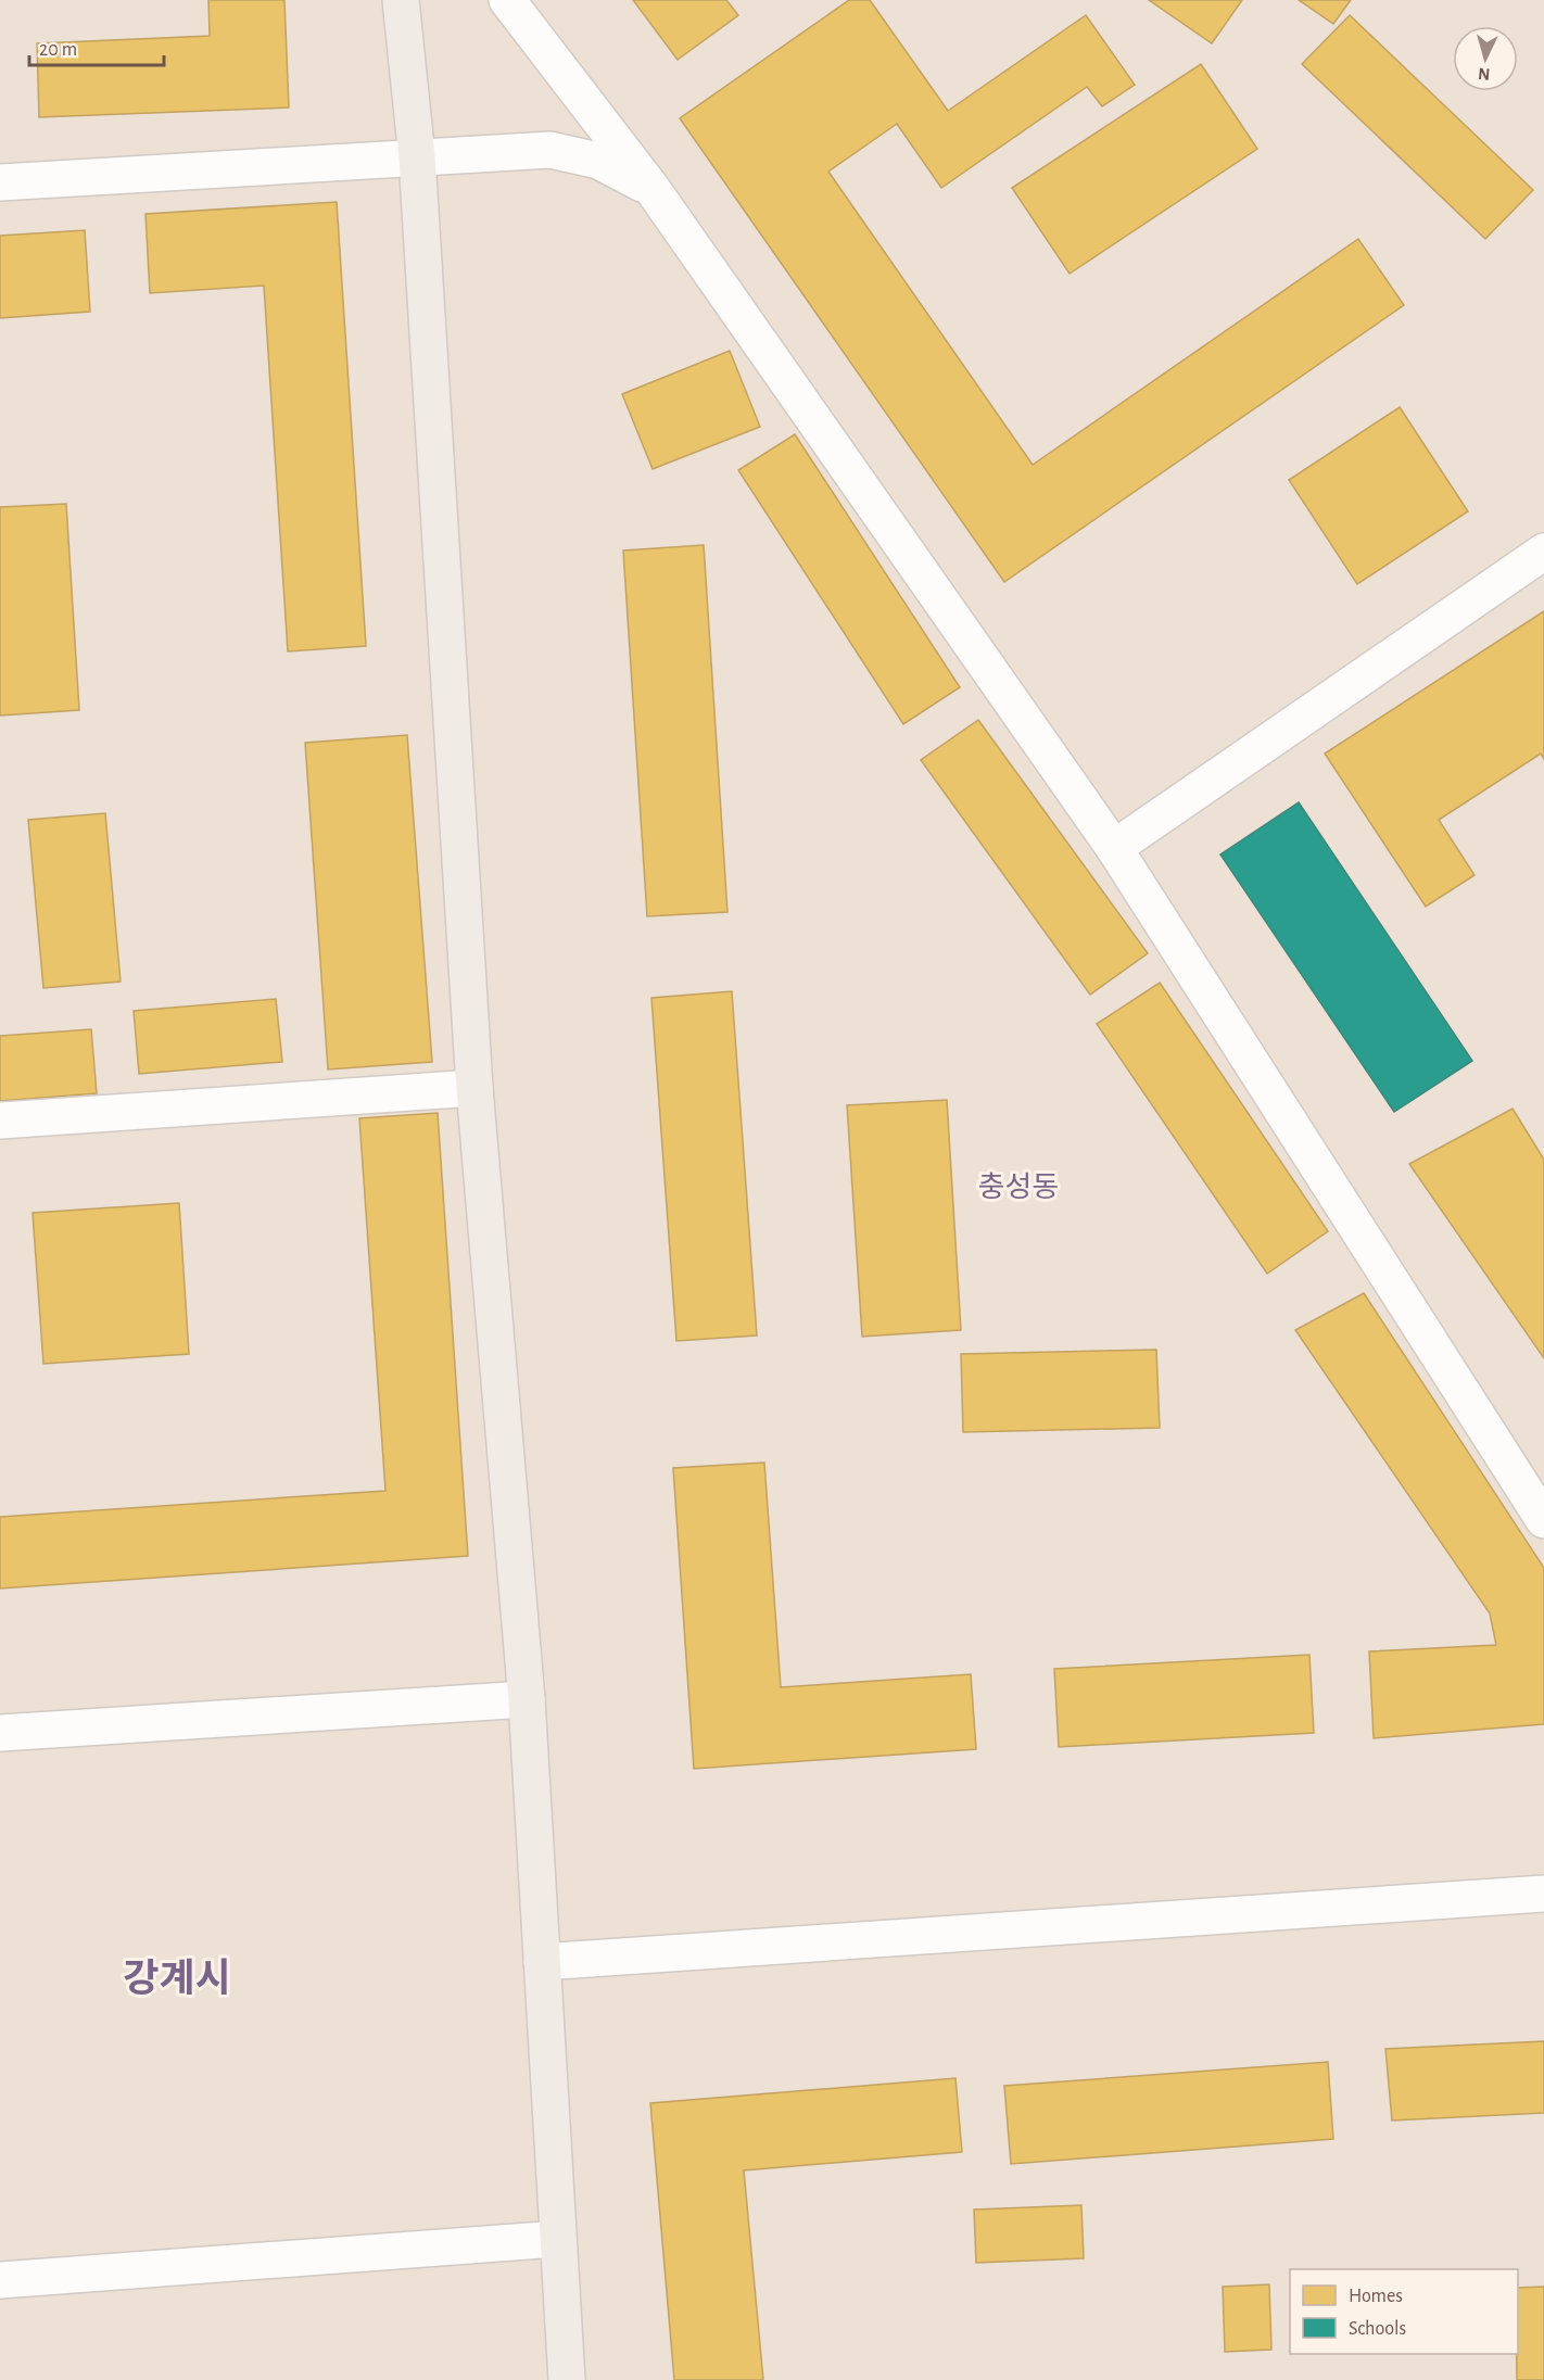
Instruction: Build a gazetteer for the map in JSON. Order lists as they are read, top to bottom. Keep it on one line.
{"districts":["충성동","강계시"],"legend":["Homes","Schools"],"scale_bar":"20 m","north":"bottom"}
